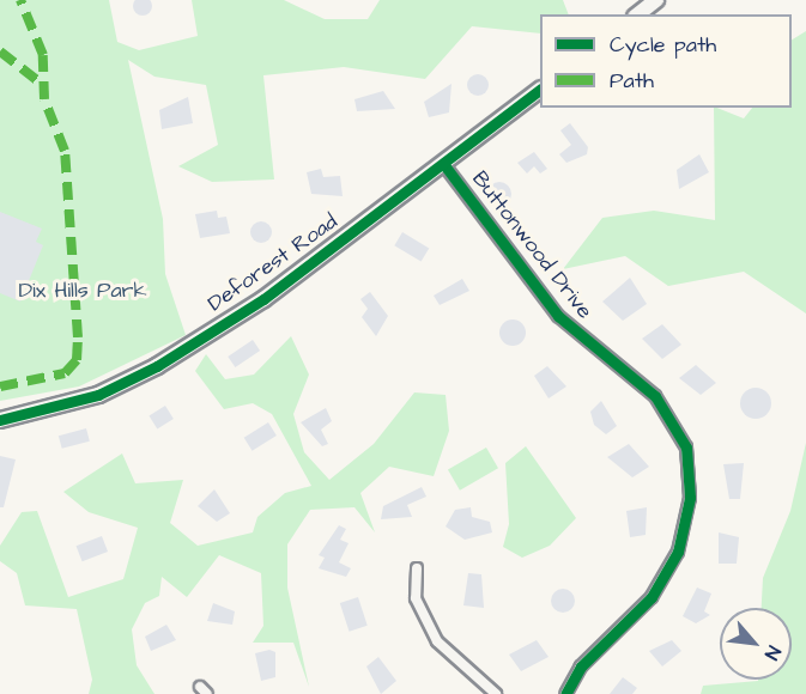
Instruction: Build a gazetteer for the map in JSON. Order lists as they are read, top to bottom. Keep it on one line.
{"streets":{"street":["Buttonwood Drive","Deforest Road"]},"crossings":[["Buttonwood Drive","Deforest Road"]],"parks":["Dix Hills Park"],"legend":["Cycle path","Path"],"north":"bottom right"}
